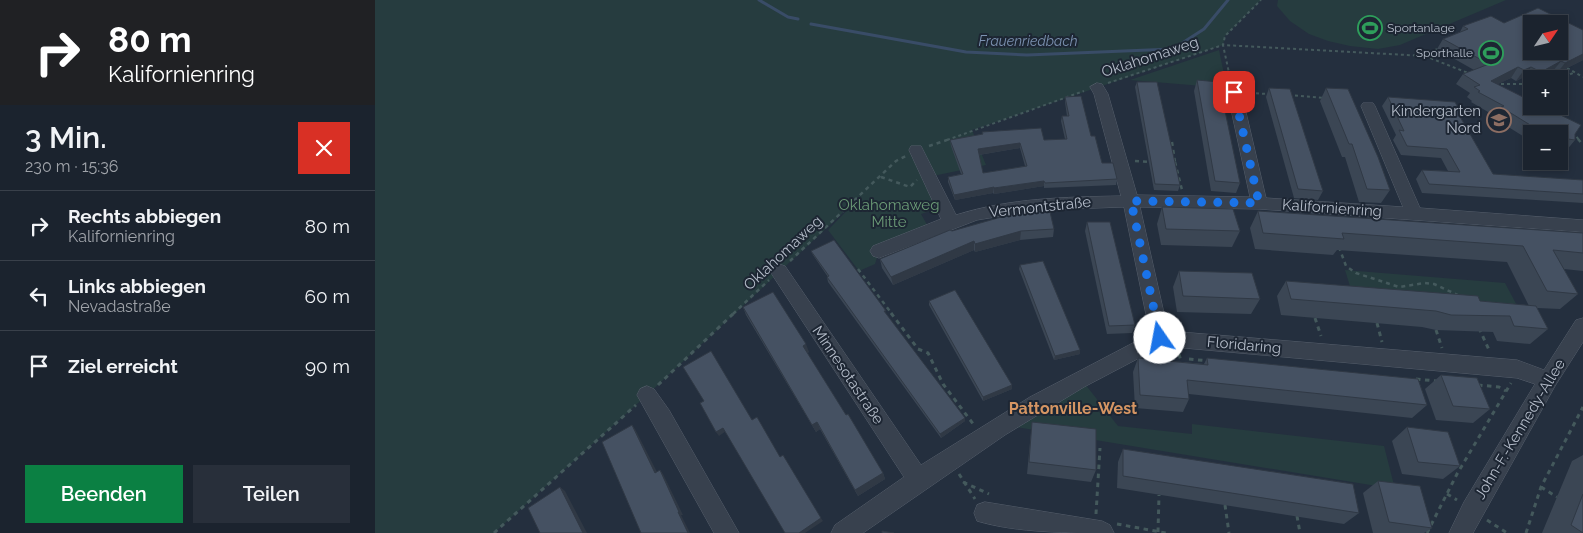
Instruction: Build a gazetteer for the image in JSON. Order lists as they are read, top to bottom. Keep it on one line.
{"streets":{"street":["Vermontstraße","Kalifornienring","Floridaring","Minnesotastraße","John-F.-Kennedy-Allee"],"path":["Oklahomaweg"]},"crossings":[["Oklahomaweg","Minnesotastraße"],["Vermontstraße","Kalifornienring"],["Floridaring","John-F.-Kennedy-Allee"]],"districts":["Pattonville-West"],"water":["Frauenriedbach"],"parks":["Oklahomaweg Mitte"],"places":{"sports":["Sportanlage","Sporthalle"],"school or university":["Kindergarten Nord"]},"north":"top right","page":{"turn":["80 m","Kalifornienring"],"map_buttons":["+","−"],"heading":["3 Min.","230 m · 15:36"],"list":[{"name":"Rechts abbiegen","note":"Kalifornienring","value":"80 m"},{"name":"Links abbiegen","note":"Nevadastraße","value":"60 m"},{"name":"Ziel erreicht","value":"90 m"}],"buttons":["Beenden","Teilen"]}}
